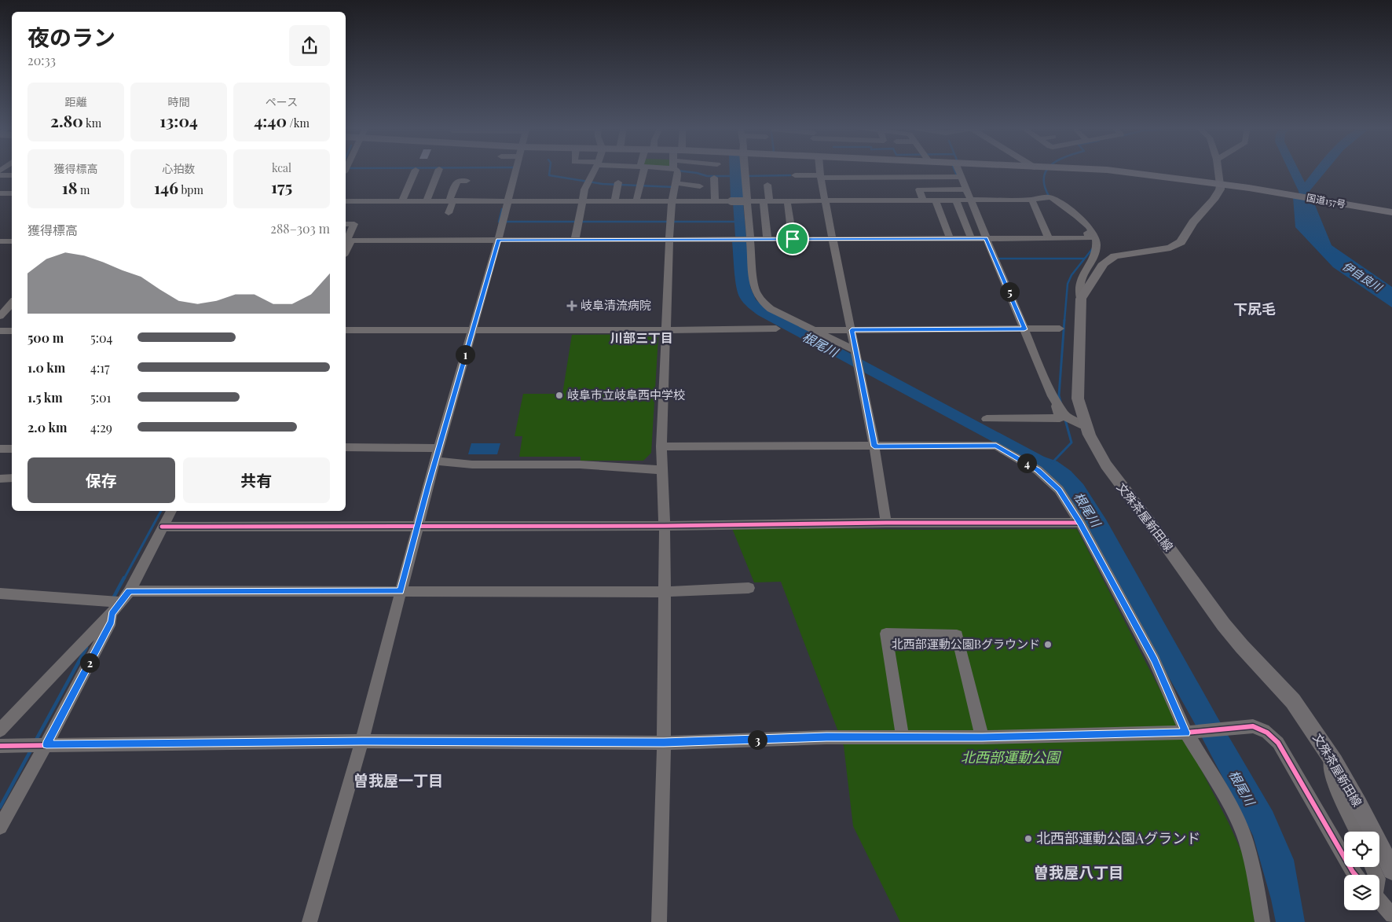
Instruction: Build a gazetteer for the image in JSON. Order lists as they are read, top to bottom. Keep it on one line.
{"streets":{"highway":["国道157号"],"main road":["文殊茶屋新田線"]},"crossings":[["国道157号","文殊茶屋新田線"]],"districts":["下尻毛","川部三丁目","曽我屋一丁目","曽我屋八丁目"],"water":["伊自良川","根尾川"],"parks":["北西部運動公園"],"places":{"health":["岐阜清流病院"],"other":["岐阜市立岐阜西中学校","北西部運動公園Bグラウンド","北西部運動公園Aグランド"]},"page":{"heading":["夜のラン","20:33"],"stats":[["距離","2.80 km"],["時間","13:04"],["ペース","4:40 /km"],["獲得標高","18 m"],["心拍数","146 bpm"],["kcal","175"]],"chart":["獲得標高","288–303 m"],"pins":["5","1","4","2","3"],"list":[{"name":"500 m","note":"5:04"},{"name":"1.0 km","note":"4:17"},{"name":"1.5 km","note":"5:01"},{"name":"2.0 km","note":"4:29"}],"buttons":["保存","共有"]}}
